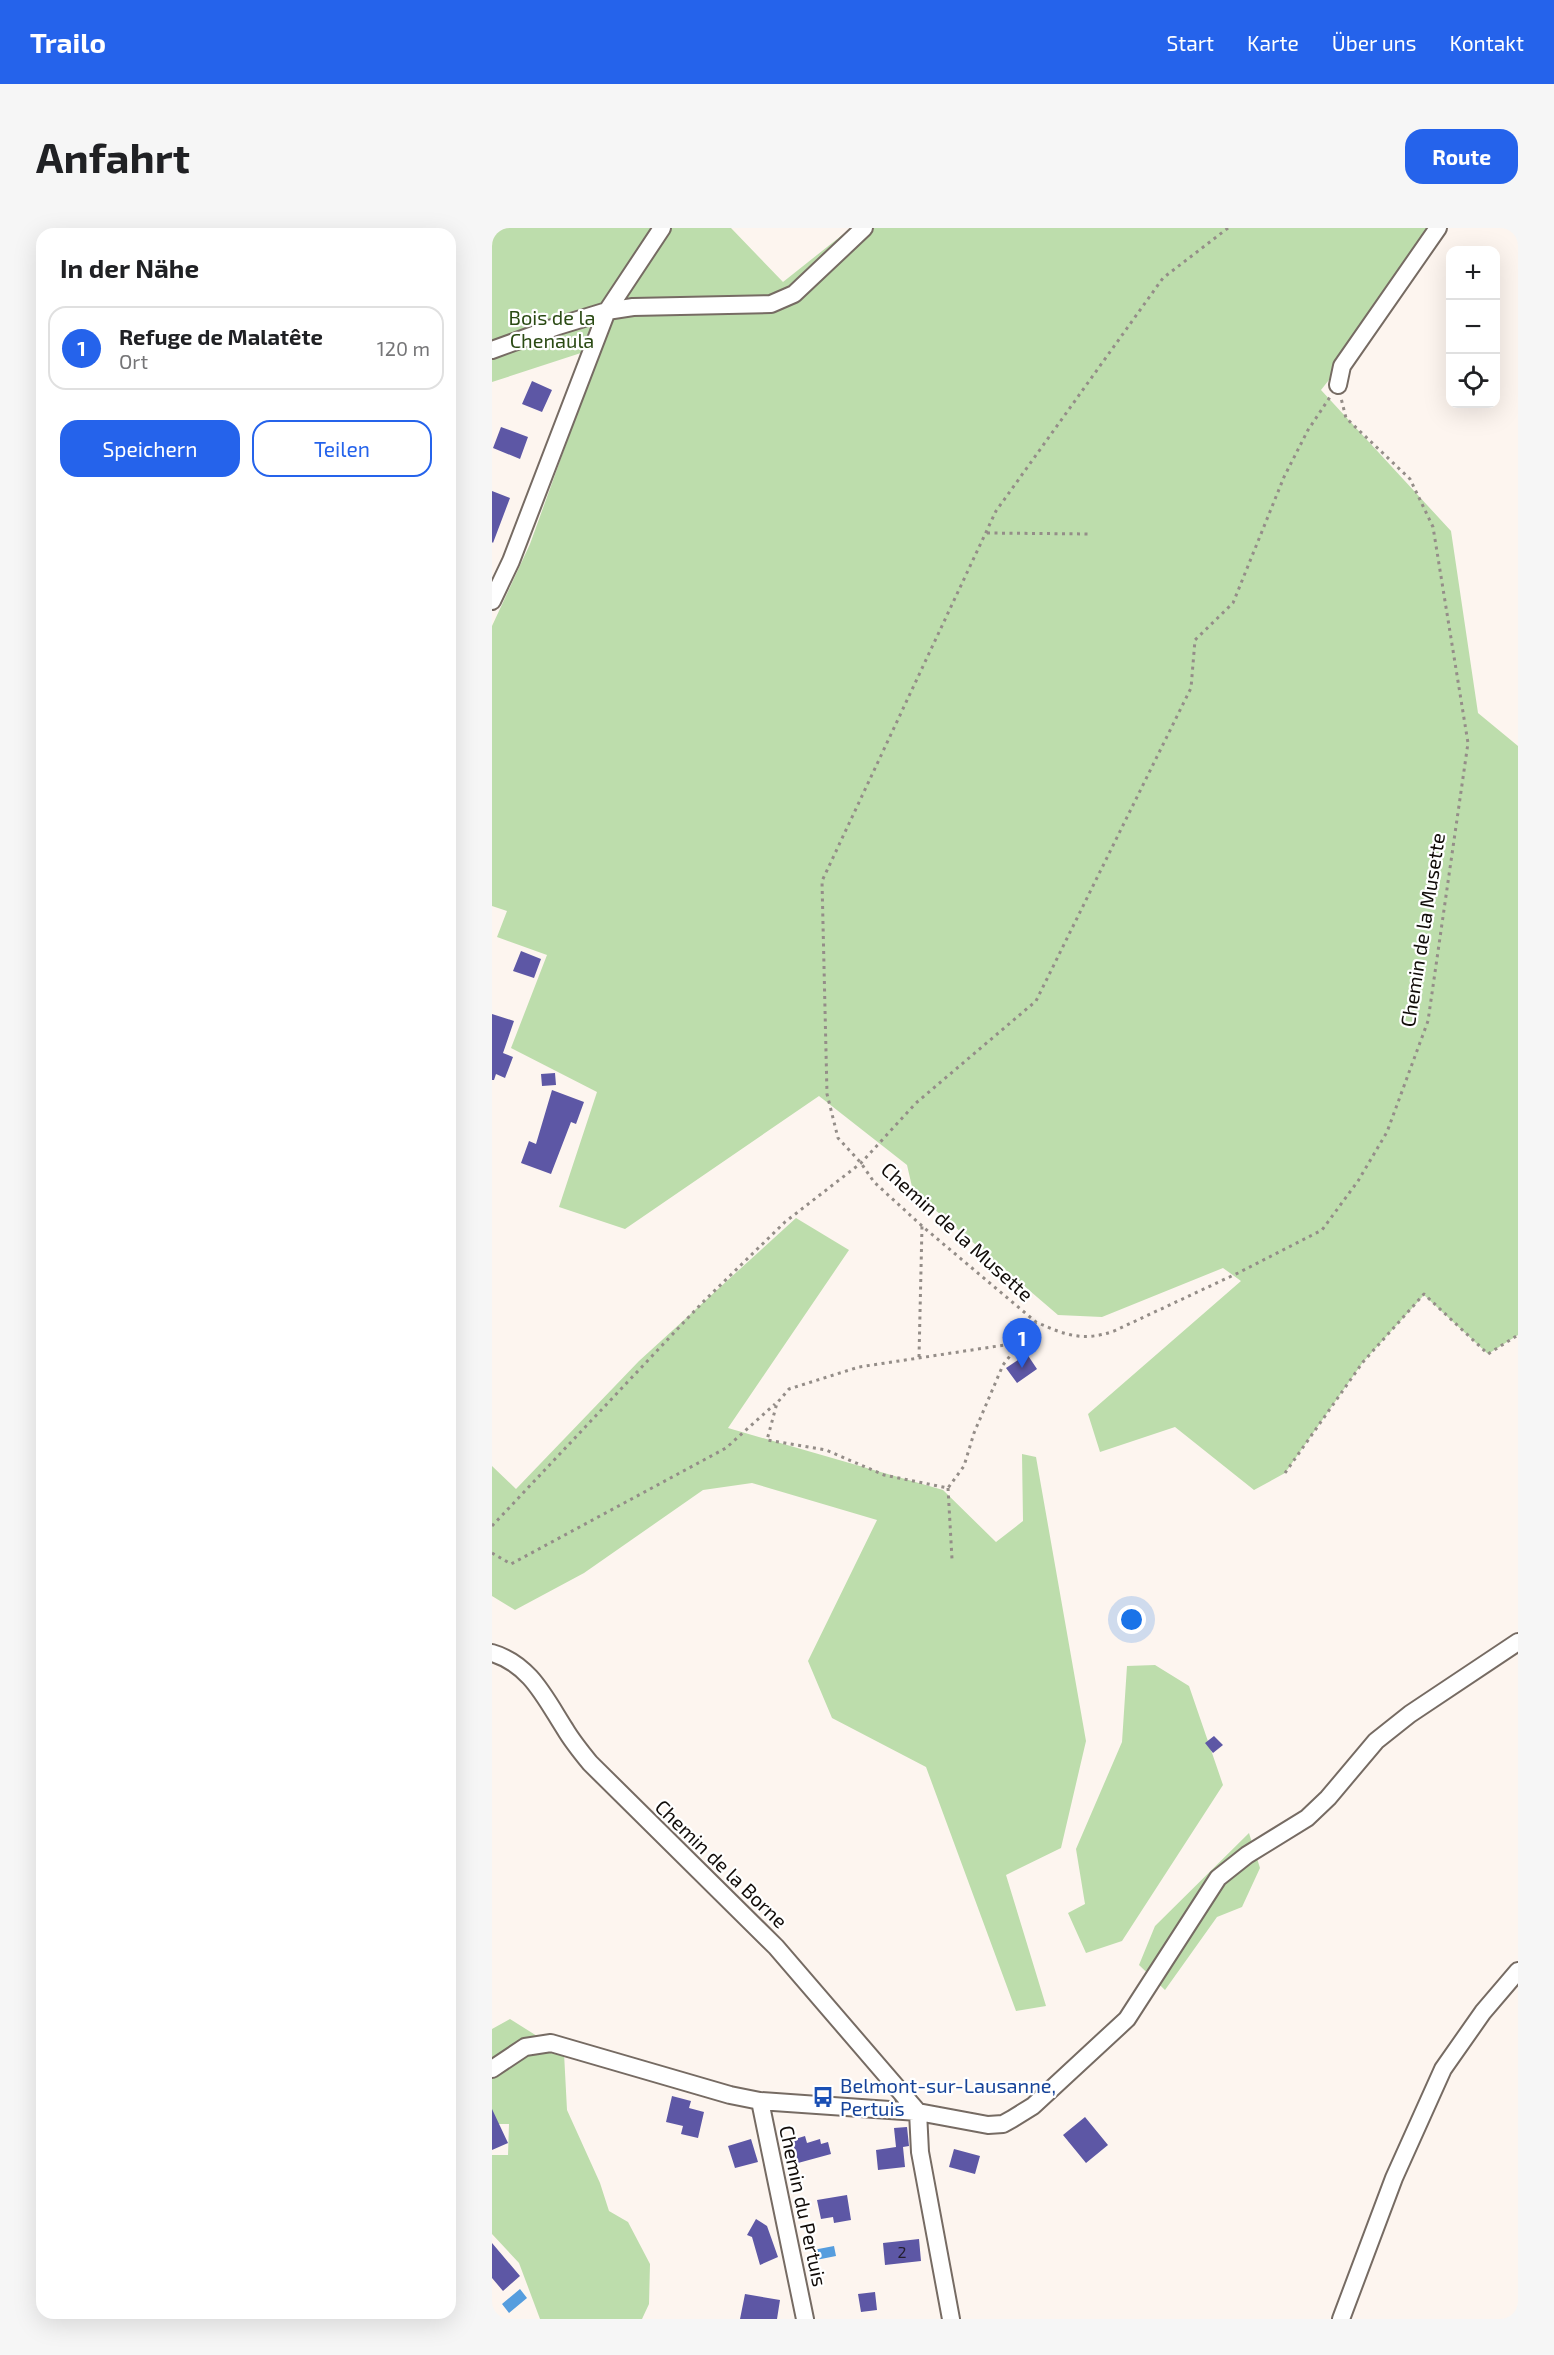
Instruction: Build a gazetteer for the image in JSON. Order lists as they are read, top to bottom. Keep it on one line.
{"streets":{"street":["Chemin de la Borne","Chemin du Pertuis"],"path":["Chemin de la Musette"]},"parks":["Bois de la Chenaula"],"places":{"bus stop":["Belmont-sur-Lausanne, Pertuis"]},"house_numbers":["2"],"page":{"header":"Trailo","nav":["Start","Karte","Über uns","Kontakt"],"buttons":["Route",["Speichern","Teilen"]],"title":"Anfahrt","heading":"In der Nähe","map_buttons":["+","−"],"list":[{"mark":"1","name":"Refuge de Malatête","note":"Ort","value":"120 m"}],"pins":"1"}}
